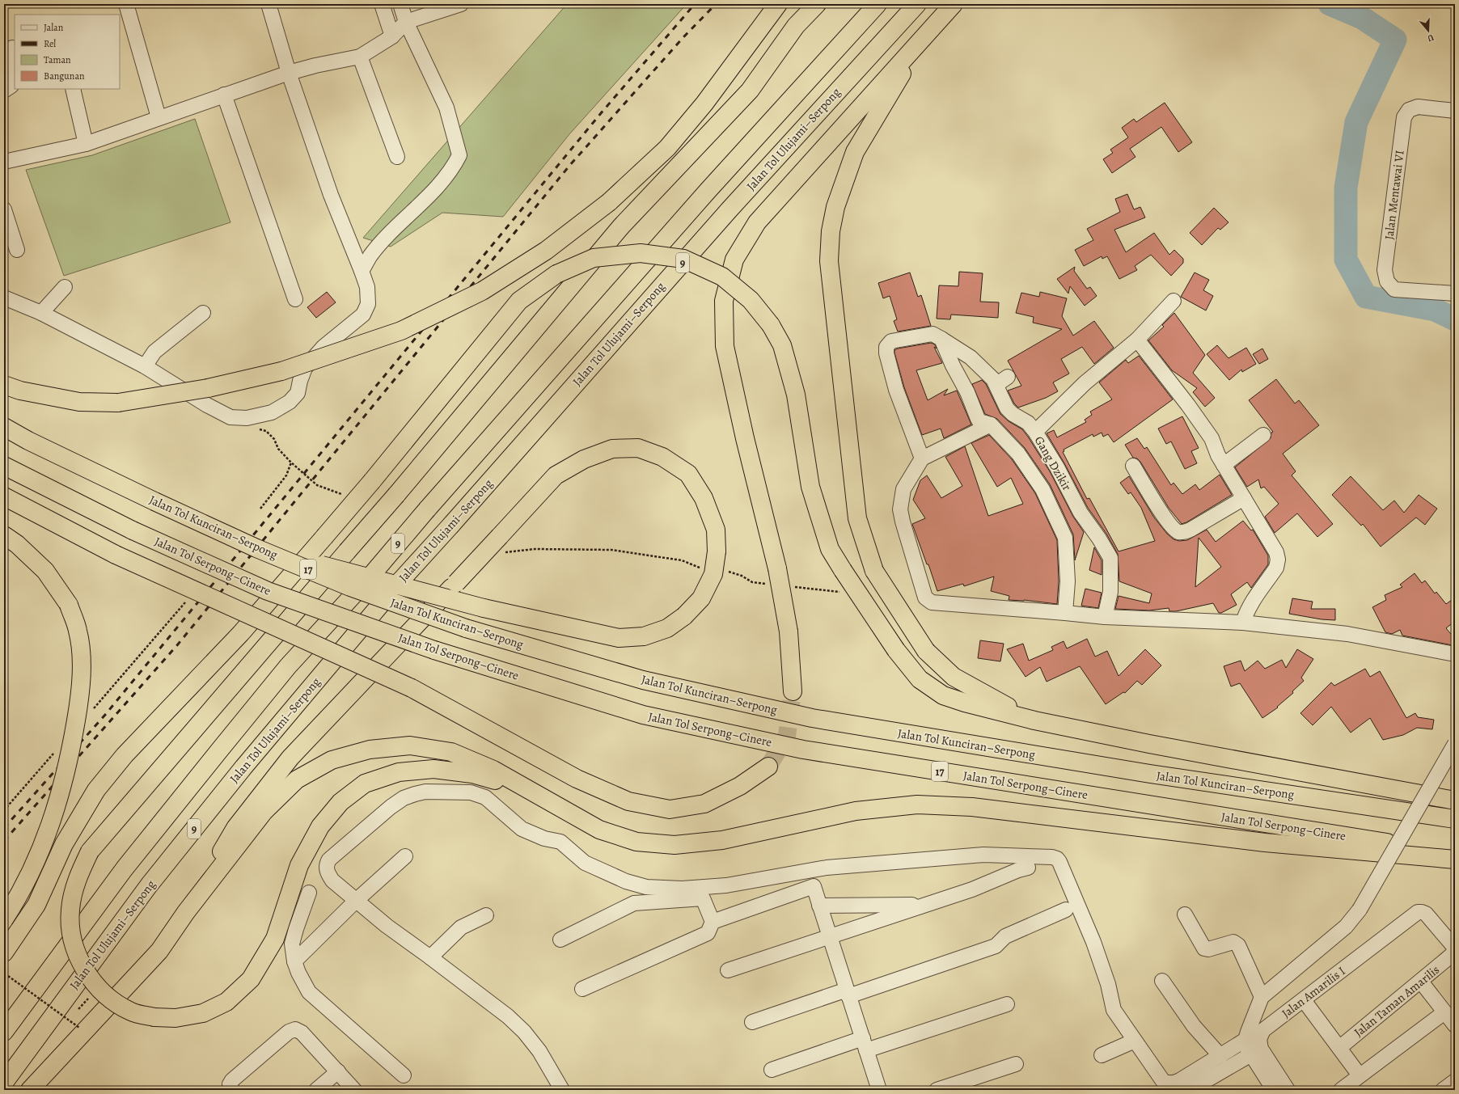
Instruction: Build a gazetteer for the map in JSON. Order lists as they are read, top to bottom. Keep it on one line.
{"streets":{"highway":["Jalan Tol Ulujami–Serpong","9","Jalan Tol Kunciran–Serpong","Jalan Tol Serpong–Cinere","17"],"street":["Jalan Mentawai VI","Gang Dzikir","Jalan Amarilis I","Jalan Taman Amarilis"]},"crossings":[["Jalan Amarilis I","Jalan Taman Amarilis"]],"legend":["Jalan","Rel","Taman","Bangunan"],"north":"bottom"}
